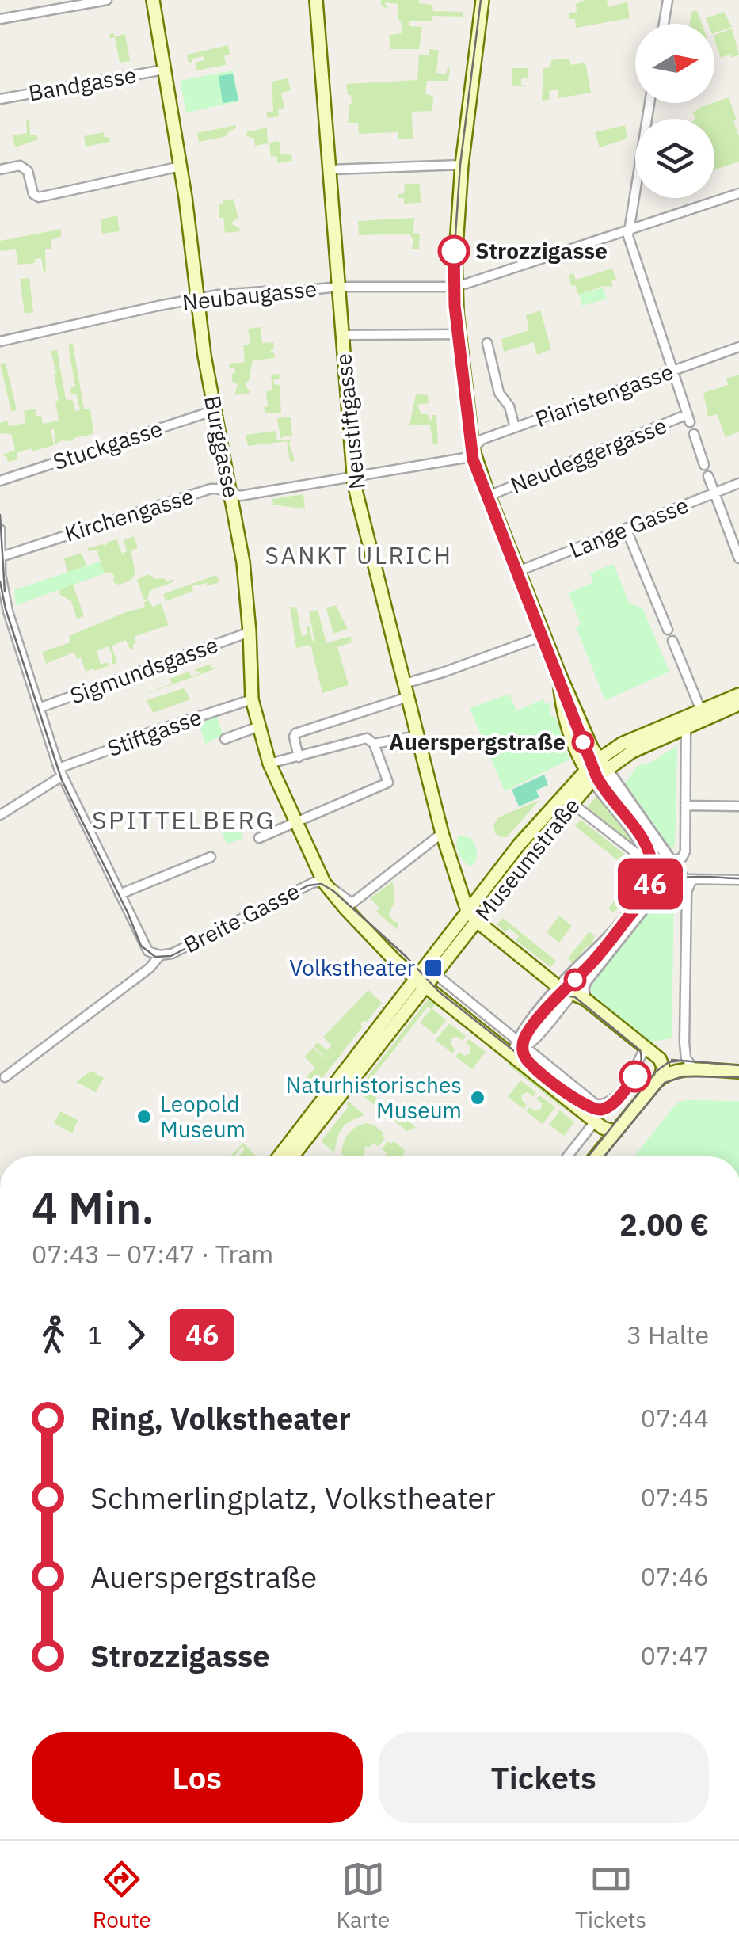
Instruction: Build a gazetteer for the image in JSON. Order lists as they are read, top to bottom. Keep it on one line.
{"streets":{"main road":["Neustiftgasse","Burggasse","Museumstraße"],"street":["Bandgasse","Neubaugasse","Piaristengasse","Stuckgasse","Neudeggergasse","Kirchengasse","Lange Gasse","Sigmundsgasse","Stiftgasse","Breite Gasse"]},"crossings":[["Bandgasse","Burggasse"],["Neubaugasse","Neustiftgasse"],["Neubaugasse","Burggasse"],["Piaristengasse","Neustiftgasse"],["Piaristengasse","Neudeggergasse"],["Piaristengasse","Kirchengasse"],["Neustiftgasse","Kirchengasse"],["Neustiftgasse","Museumstraße"],["Stuckgasse","Burggasse"],["Burggasse","Kirchengasse"],["Burggasse","Sigmundsgasse"],["Burggasse","Stiftgasse"],["Burggasse","Museumstraße"],["Burggasse","Breite Gasse"]],"districts":["SANKT ULRICH","SPITTELBERG"],"places":{"other":["Strozzigasse","Auerspergstraße","Naturhistorisches Museum","Leopold Museum"],"transit":["Volkstheater"]},"lines":["tram line 46"],"north":"right","page":{"on_map":"46","heading":["4 Min.","07:43 – 07:47 · Tram","2.00 €"],"legs":["1","46","3 Halte"],"list":[{"name":"Ring, Volkstheater","value":"07:44"},{"name":"Schmerlingplatz, Volkstheater","value":"07:45"},{"name":"Auerspergstraße","value":"07:46"},{"name":"Strozzigasse","value":"07:47"}],"buttons":["Los","Tickets"],"tabs":["Route","Karte","Tickets"]}}
